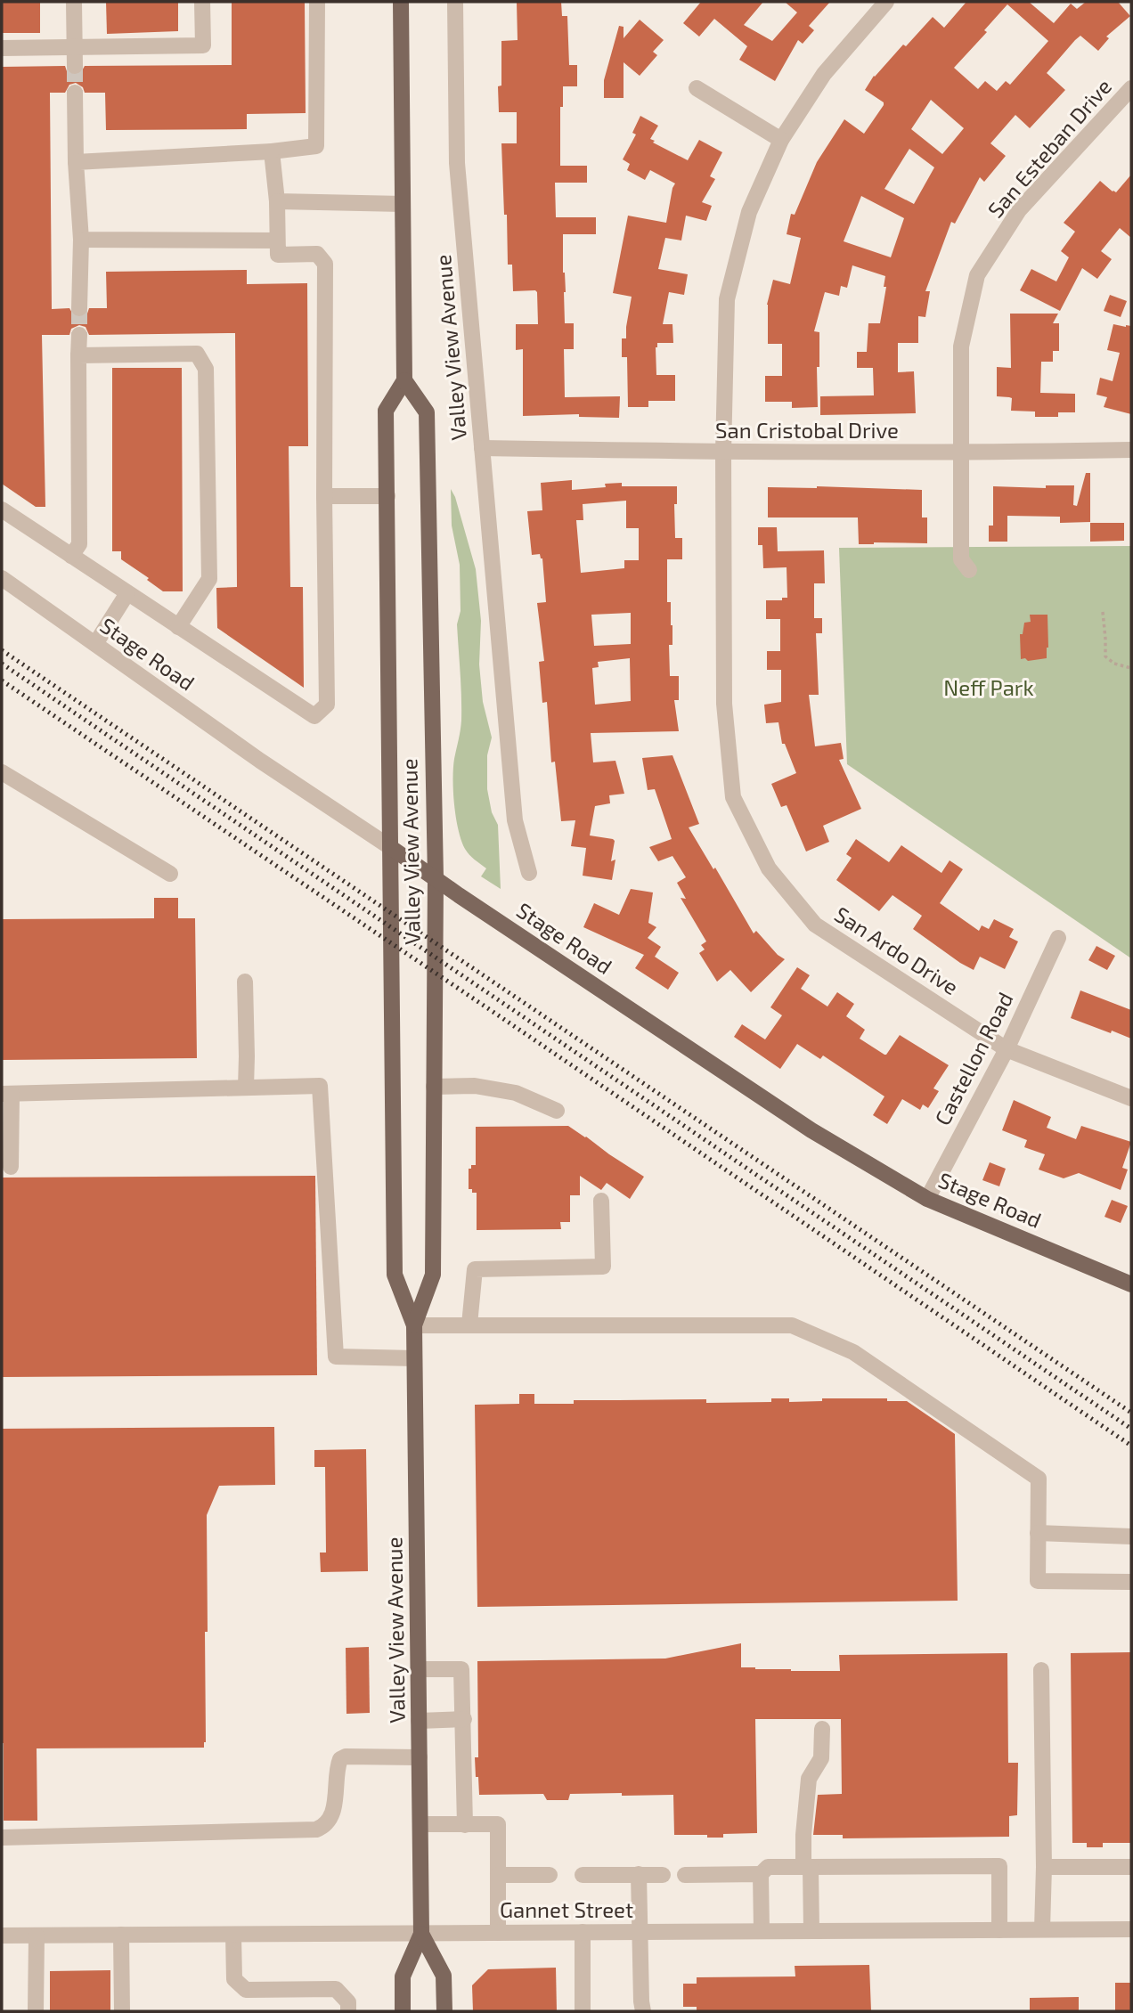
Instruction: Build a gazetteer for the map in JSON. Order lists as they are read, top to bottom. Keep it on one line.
{"streets":{"main road":["Valley View Avenue","Stage Road"],"street":["San Esteban Drive","San Cristobal Drive","San Ardo Drive","Castellon Road","Gannet Street"]},"crossings":[["San Esteban Drive","San Cristobal Drive"],["Valley View Avenue","San Cristobal Drive"],["Valley View Avenue","Stage Road"],["Valley View Avenue","Gannet Street"],["San Cristobal Drive","San Ardo Drive"],["Stage Road","Castellon Road"],["San Ardo Drive","Castellon Road"]],"parks":["Neff Park"]}
